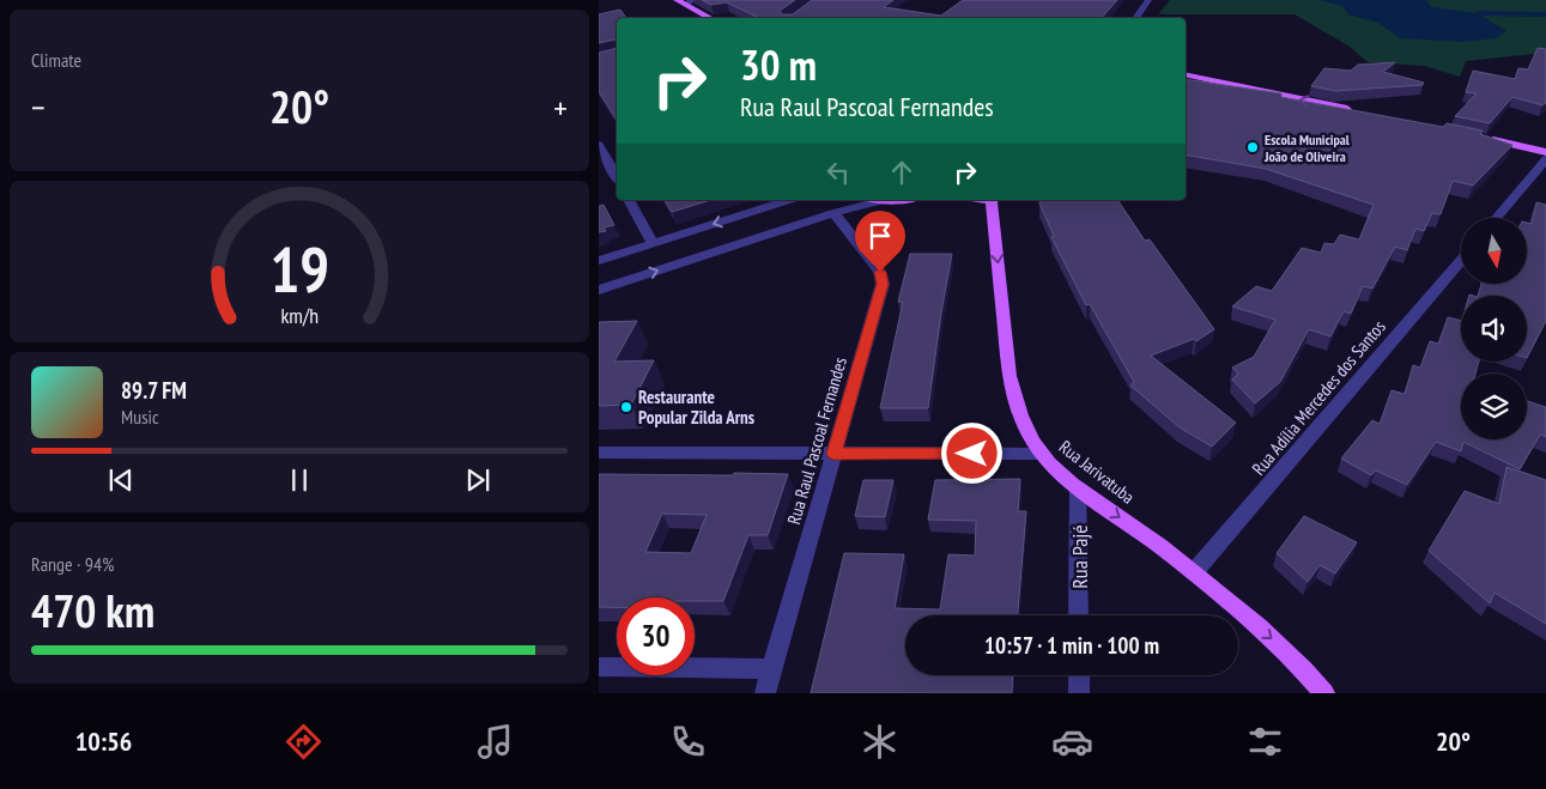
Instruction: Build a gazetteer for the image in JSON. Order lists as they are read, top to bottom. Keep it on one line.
{"streets":{"main road":["Rua Jarivatuba"],"street":["Rua Adília Mercedes dos Santos","Rua Raul Pascoal Fernandes","Rua Pajé"]},"crossings":[["Rua Adília Mercedes dos Santos","Rua Jarivatuba"],["Rua Jarivatuba","Rua Pajé"]],"one_way":["Rua Jarivatuba"],"places":["Escola Municipal João de Oliveira","Restaurante Popular Zilda Arns"],"north":"bottom","page":{"tile":["Climate",["Range · 94%","470 km"]],"turn":["30 m","Rua Raul Pascoal Fernandes"],"heat":["−","20°","+"],"song":["89.7 FM","Music"],"limit":"30","trip":"10:57 · 1 min · 100 m","tabs":["10:56","20°"],"gauge":["19","km/h"]}}
